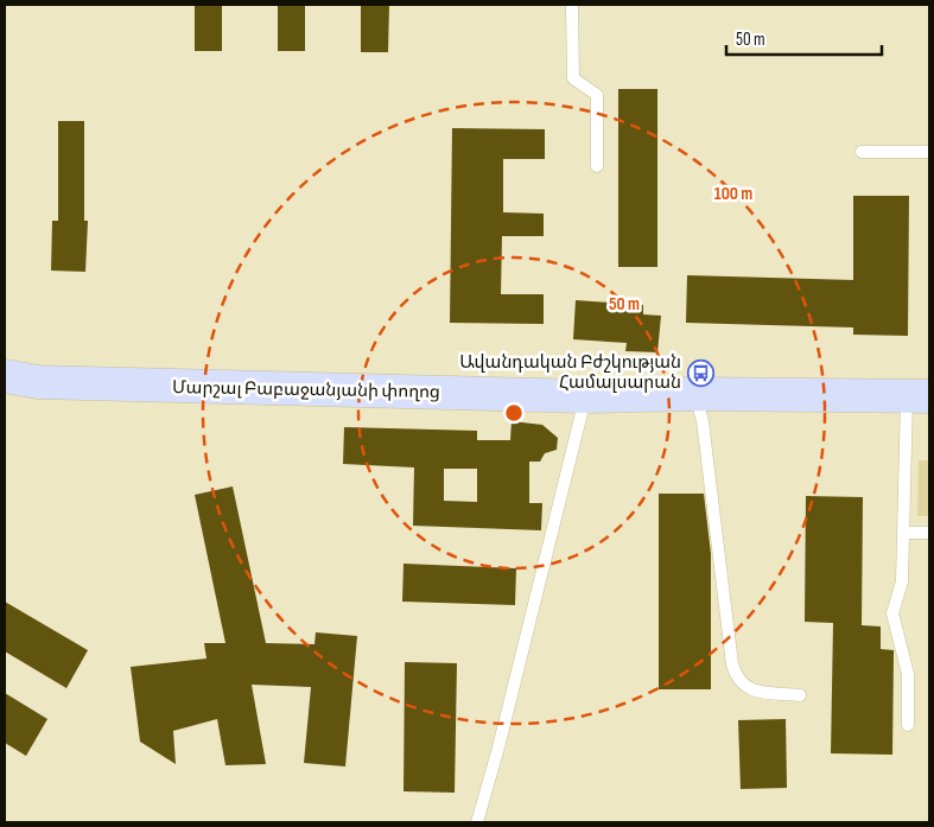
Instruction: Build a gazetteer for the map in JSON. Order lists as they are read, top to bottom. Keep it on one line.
{"streets":{"main road":["Մարշալ Բաբաջանյանի փողոց"]},"places":{"bus stop":["Ավանդական Բժշկության Համալսարան"]},"scale_bar":"50 m","rings":["100 m","50 m"]}
